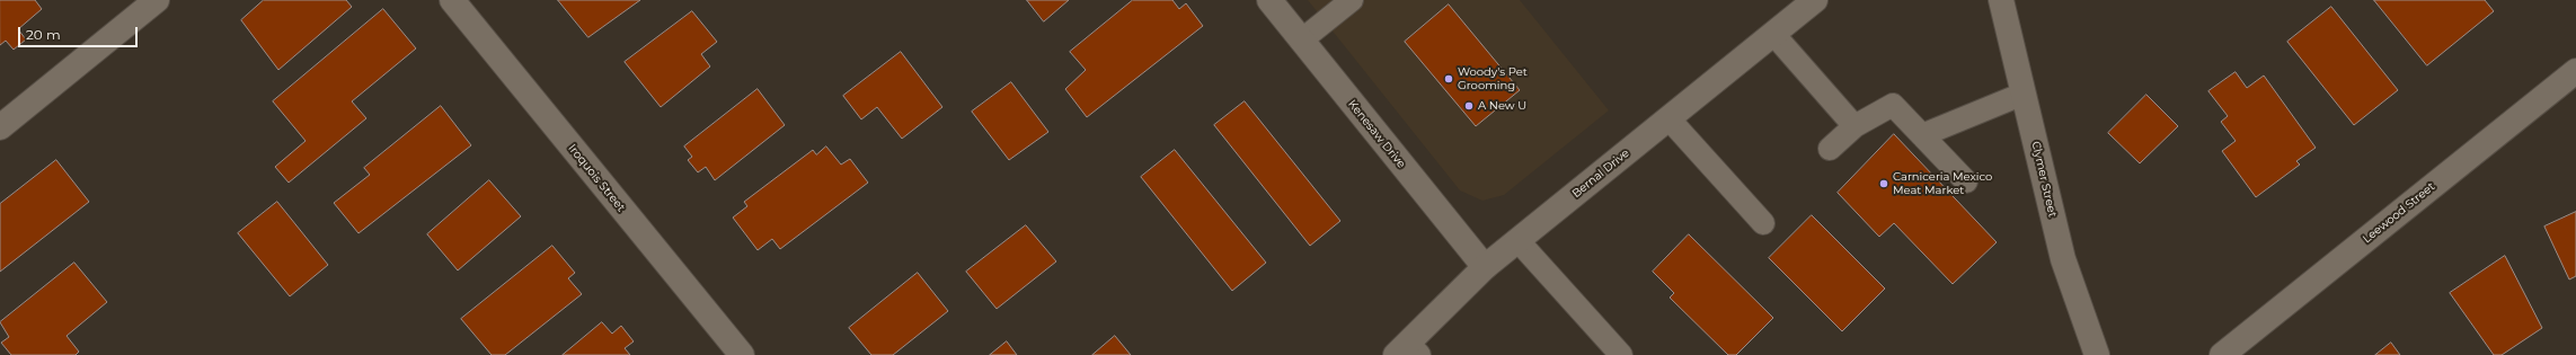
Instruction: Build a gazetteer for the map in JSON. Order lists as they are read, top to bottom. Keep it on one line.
{"streets":{"street":["Kenesaw Drive","Bernal Drive","Iroquois Street","Clymer Street","Leewood Street"]},"crossings":[["Kenesaw Drive","Bernal Drive"]],"places":["Woody's Pet Grooming","A New U","Carniceria Mexico Meat Market"],"scale_bar":"20 m"}
